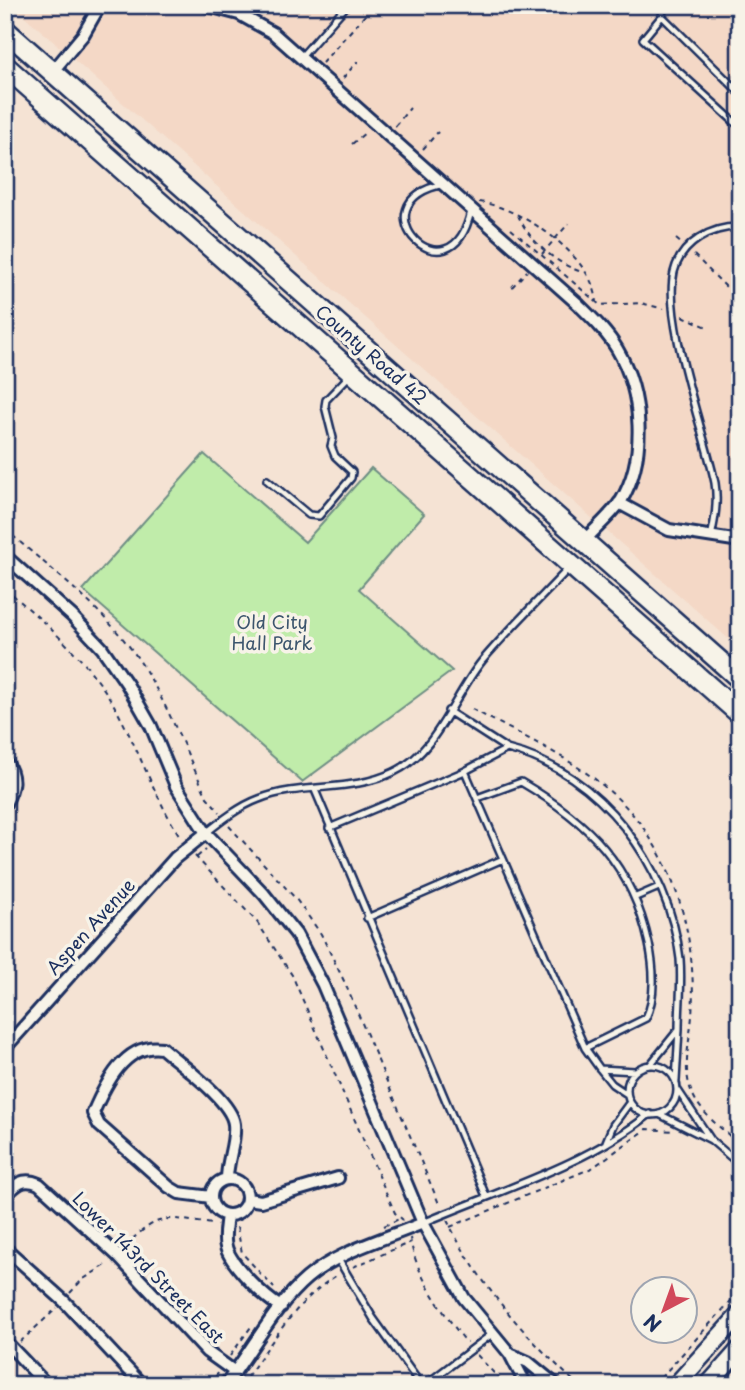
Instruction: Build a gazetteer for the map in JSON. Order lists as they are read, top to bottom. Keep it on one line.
{"streets":{"highway":["County Road 42"],"street":["Aspen Avenue","Lower 143rd Street East"]},"parks":["Old City Hall Park"],"north":"bottom left"}
